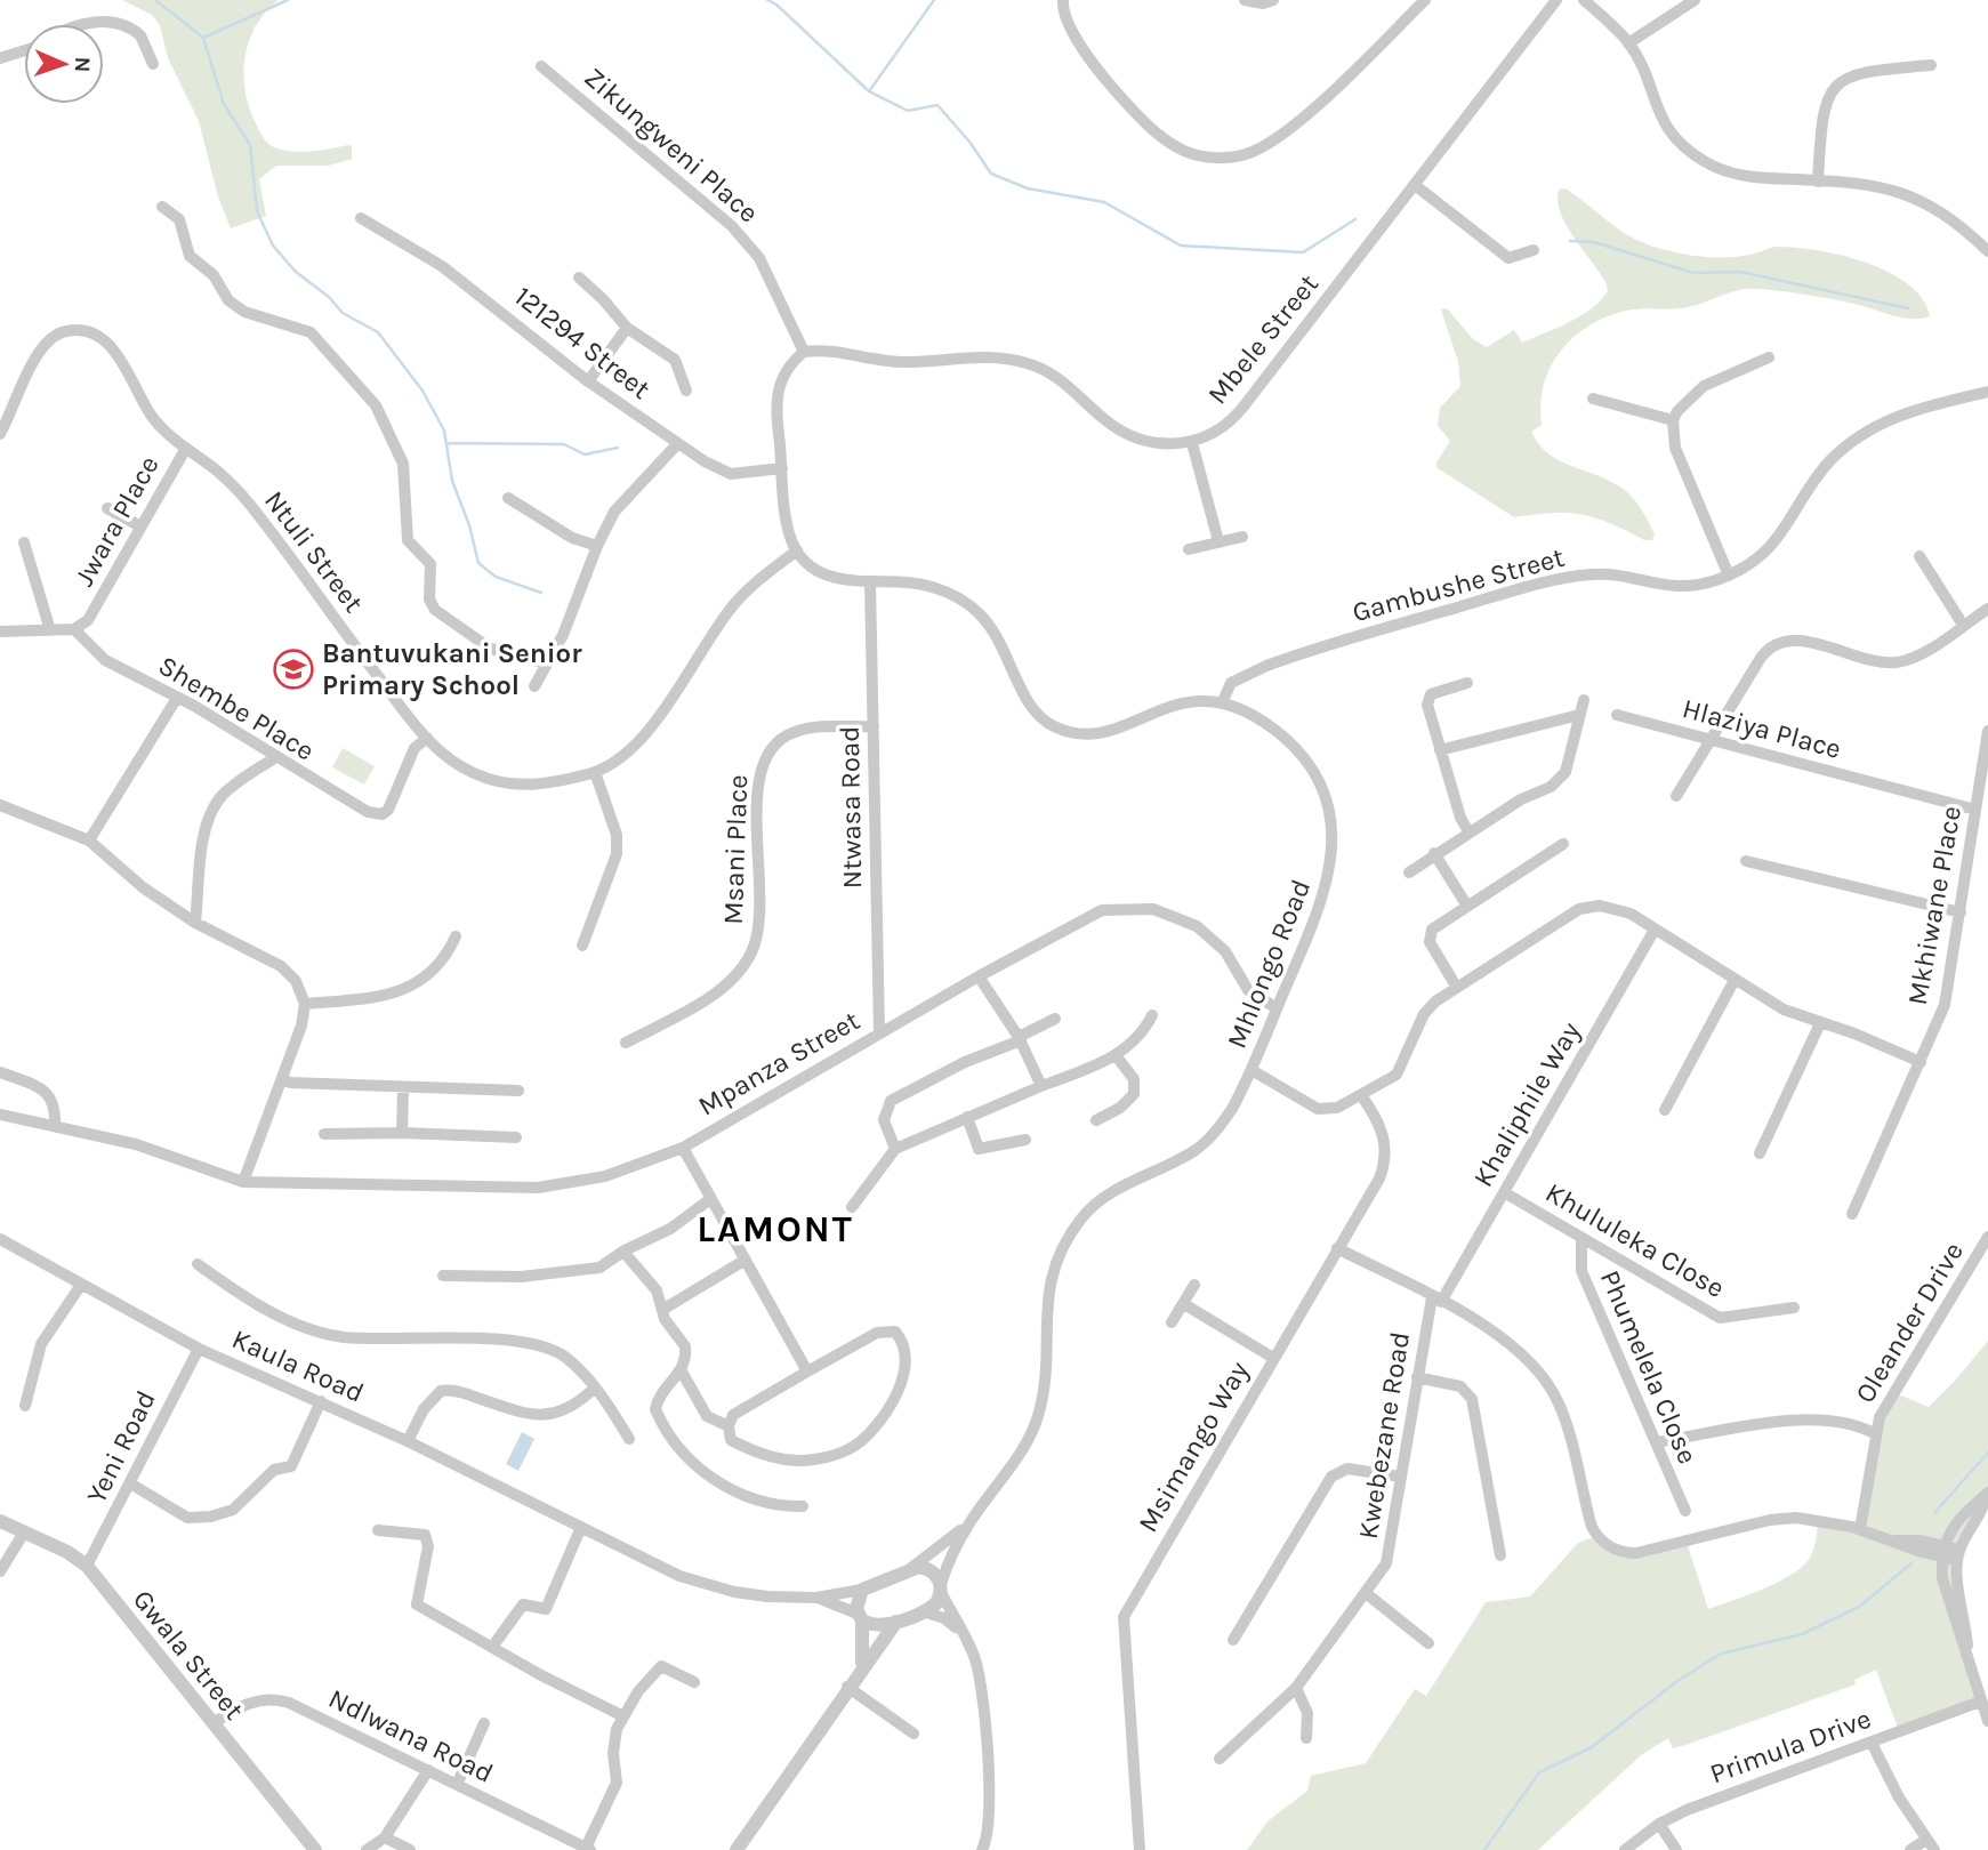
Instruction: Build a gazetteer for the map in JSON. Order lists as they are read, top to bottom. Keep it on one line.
{"streets":{"street":["Zikungweni Place","Mbele Street","121294 Street","Jwara Place","Ntuli Street","Gambushe Street","Shembe Place","Hlaziya Place","Ntwasa Road","Msani Place","Mkhiwane Place","Mhlongo Road","Mpanza Street","Khaliphile Way","Khululeka Close","Oleander Drive","Kaula Road","Phumelela Close","Kwebezane Road","Yeni Road","Msimango Way","Gwala Street","Ndlwana Road","Primula Drive"]},"crossings":[["Jwara Place","Ntuli Street"],["Jwara Place","Shembe Place"],["Ntuli Street","Shembe Place"],["Ntuli Street","Mhlongo Road"],["Gambushe Street","Mhlongo Road"],["Hlaziya Place","Mkhiwane Place"],["Ntwasa Road","Msani Place"],["Ntwasa Road","Mhlongo Road"],["Ntwasa Road","Mpanza Street"],["Mhlongo Road","Mpanza Street"],["Khaliphile Way","Khululeka Close"],["Khaliphile Way","Kwebezane Road"],["Khululeka Close","Phumelela Close"],["Kaula Road","Yeni Road"],["Kwebezane Road","Msimango Way"],["Yeni Road","Gwala Street"],["Gwala Street","Ndlwana Road"]],"districts":["LAMONT"],"places":{"school or university":["Bantuvukani Senior Primary School"]},"north":"right"}
